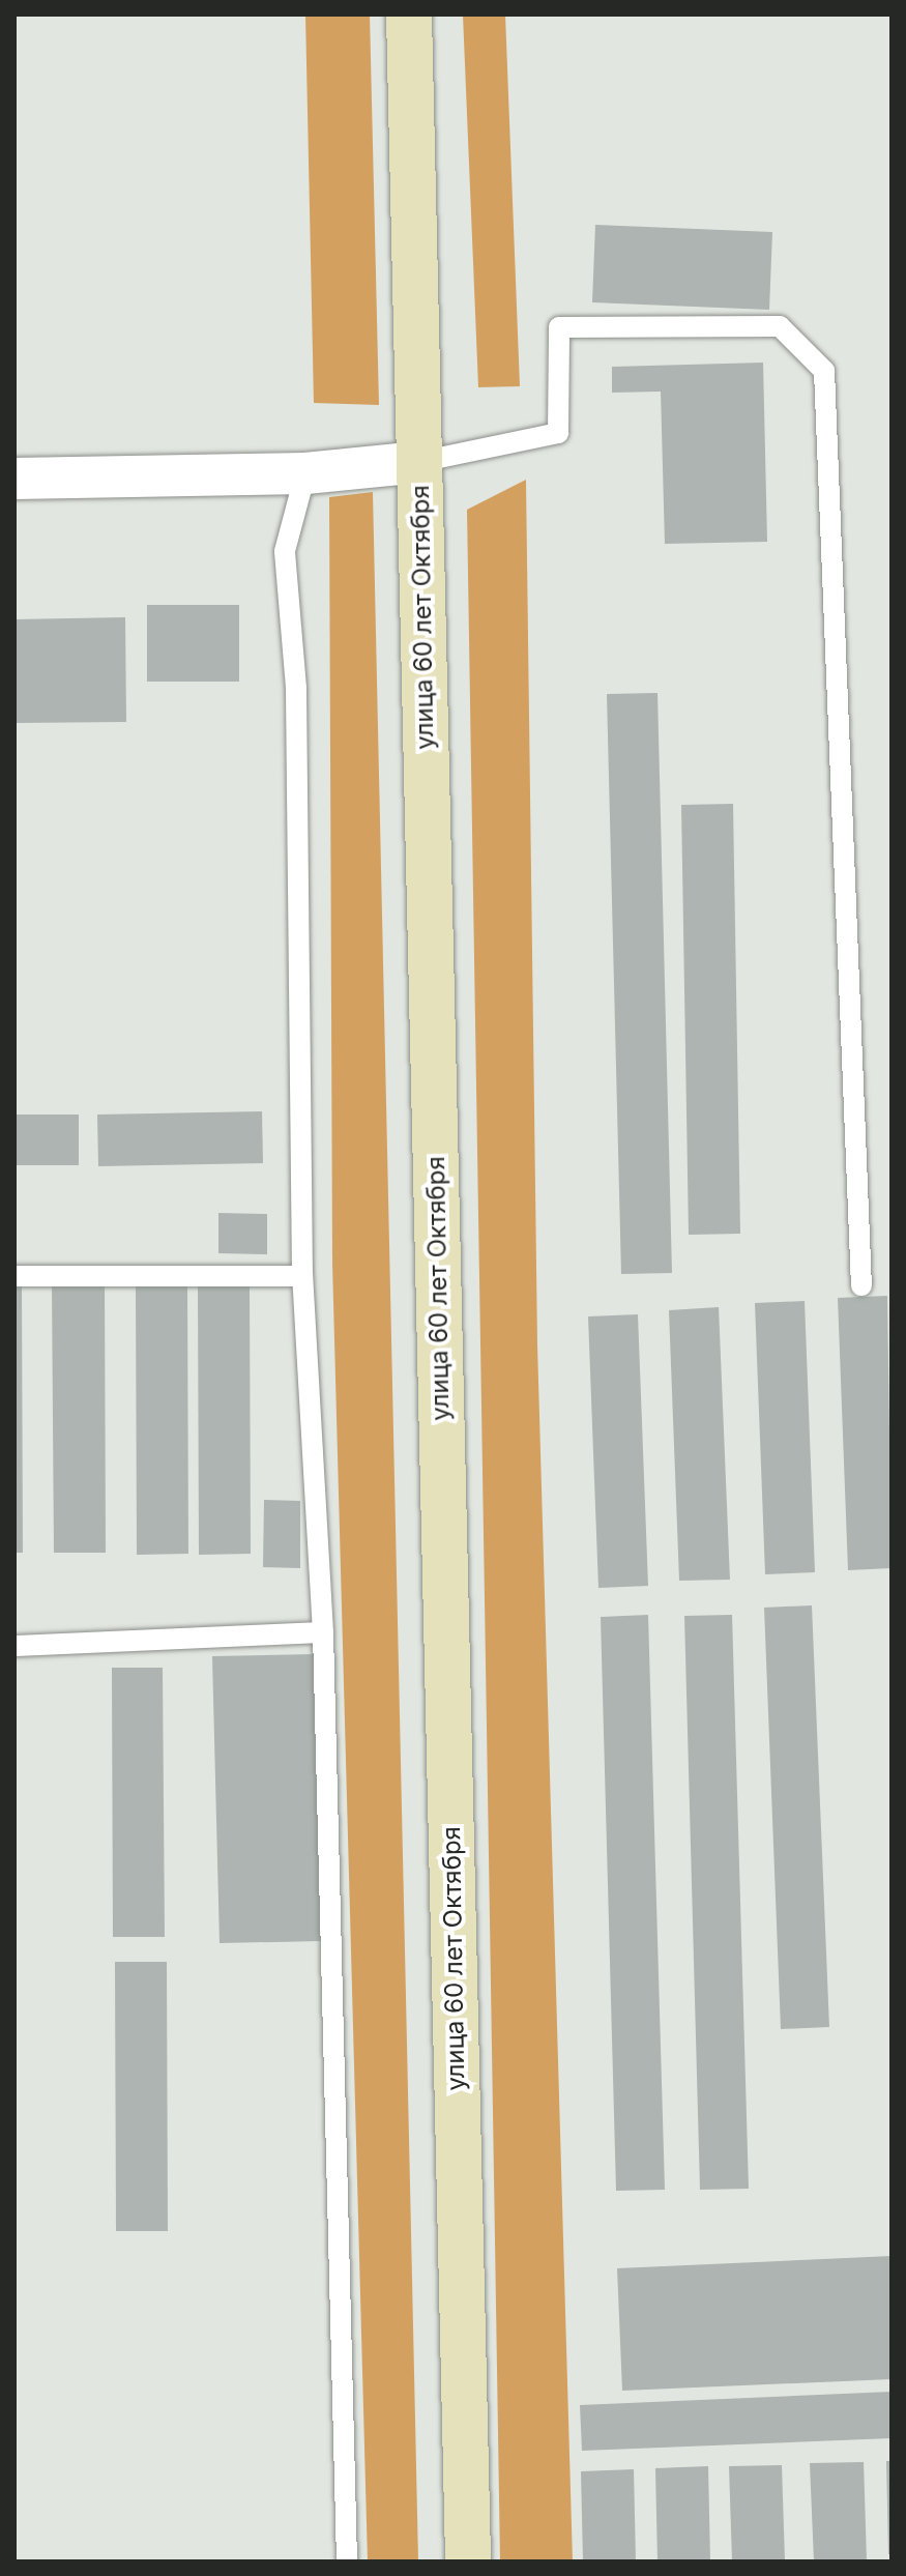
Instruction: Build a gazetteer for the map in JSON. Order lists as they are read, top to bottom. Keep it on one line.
{"streets":{"street":["улица 60 лет Октября"]}}
